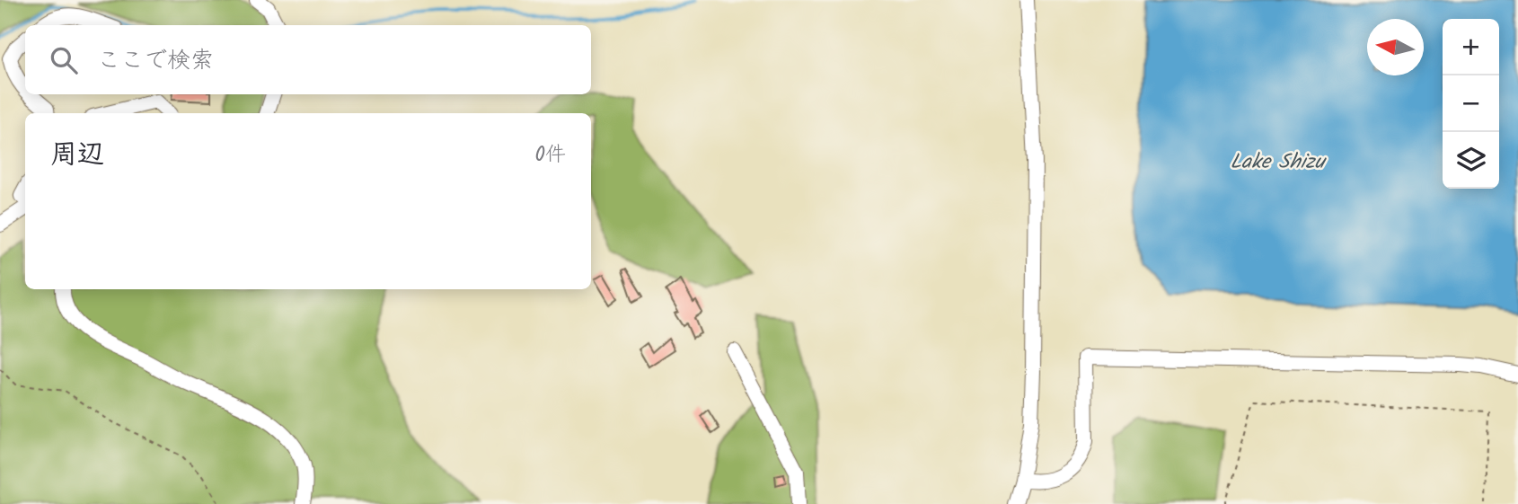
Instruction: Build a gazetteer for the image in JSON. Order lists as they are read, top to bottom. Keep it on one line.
{"water":["Lake Shizu"],"north":"left","page":{"map_buttons":["+","−"],"search":"ここで検索","heading":["周辺","0件"]}}
